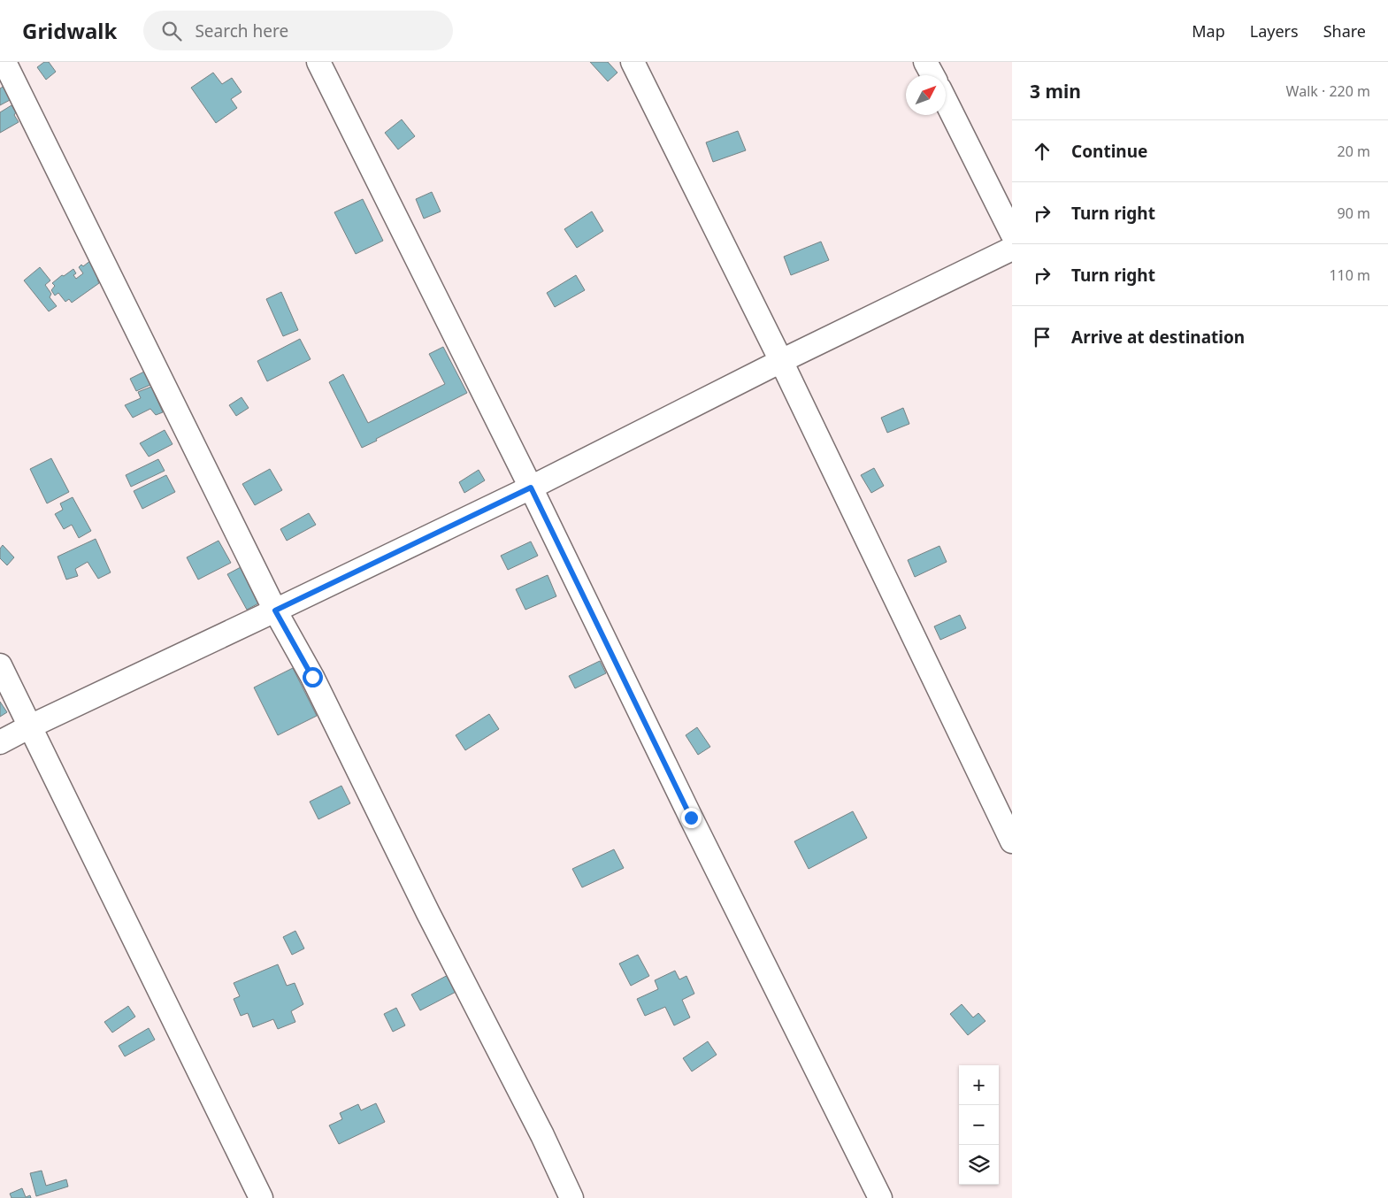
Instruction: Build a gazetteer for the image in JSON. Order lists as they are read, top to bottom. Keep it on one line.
{"north":"top right","page":{"header":"Gridwalk","search":"Search here","nav":["Map","Layers","Share"],"heading":["3 min","Walk · 220 m"],"list":[["Continue","20 m"],["Turn right","90 m"],["Turn right","110 m"],"Arrive at destination"],"map_buttons":["+","−"]}}
